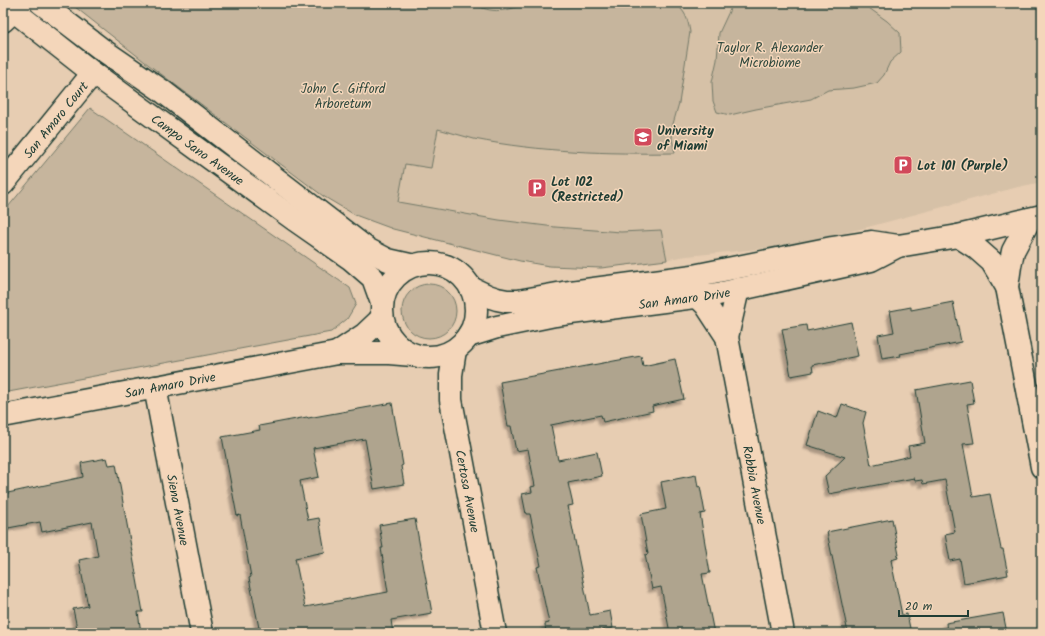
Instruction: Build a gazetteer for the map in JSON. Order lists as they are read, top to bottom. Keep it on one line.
{"streets":{"street":["San Amaro Court","Campo Sano Avenue","San Amaro Drive","Robbia Avenue","Certosa Avenue","Siena Avenue"]},"crossings":[["San Amaro Court","Campo Sano Avenue"],["Campo Sano Avenue","San Amaro Drive"],["Campo Sano Avenue","Certosa Avenue"],["San Amaro Drive","Robbia Avenue"],["San Amaro Drive","Certosa Avenue"],["San Amaro Drive","Siena Avenue"]],"parks":["Taylor R. Alexander Microbiome","John C. Gifford Arboretum"],"places":{"school or university":["University of Miami"],"parking":["Lot 101 (Purple)","Lot 102 (Restricted)"]},"scale_bar":"20 m"}
